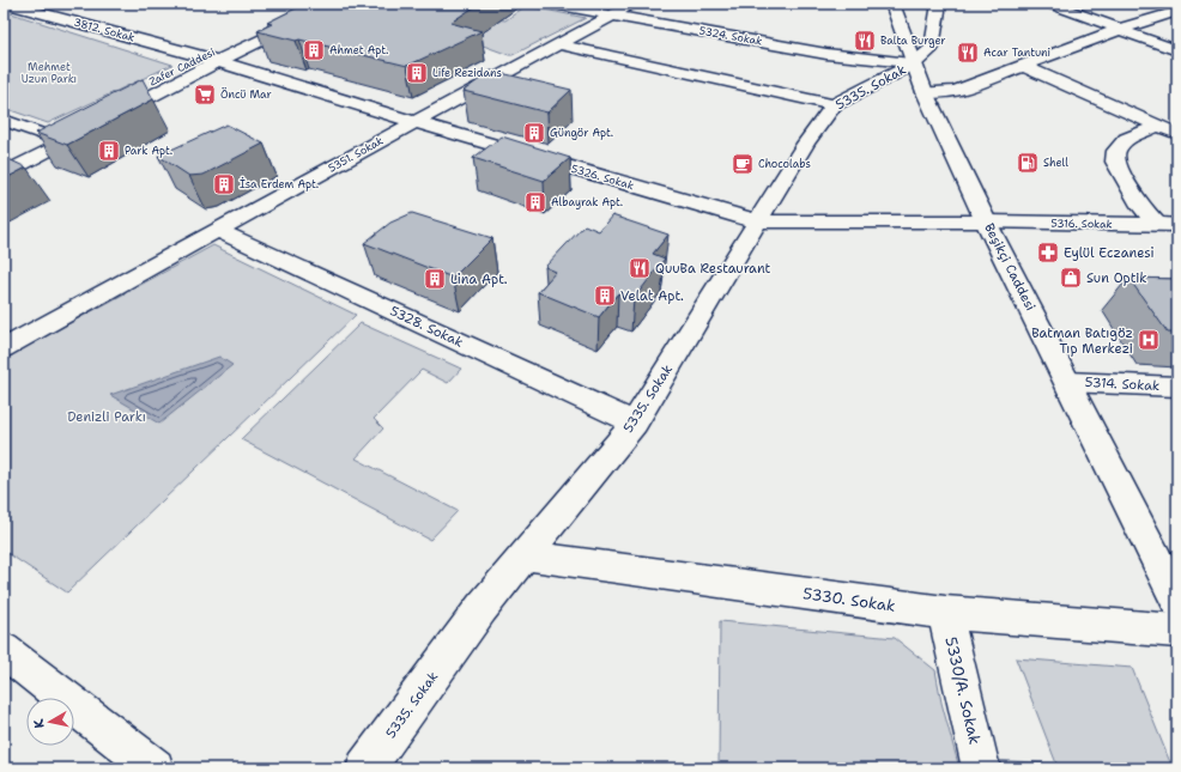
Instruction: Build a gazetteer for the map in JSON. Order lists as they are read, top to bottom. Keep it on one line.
{"streets":{"street":["3812. Sokak","5324. Sokak","Zafer Caddesi","5335. Sokak","5351. Sokak","5326. Sokak","5316. Sokak","Beşikçi Caddesi","5328. Sokak","5314. Sokak","5330. Sokak","5330/A. Sokak"]},"crossings":[["3812. Sokak","Zafer Caddesi"],["3812. Sokak","5326. Sokak"],["5324. Sokak","5335. Sokak"],["5324. Sokak","5351. Sokak"],["5324. Sokak","Beşikçi Caddesi"],["Zafer Caddesi","5326. Sokak"],["5335. Sokak","5326. Sokak"],["5335. Sokak","Beşikçi Caddesi"],["5335. Sokak","5328. Sokak"],["5335. Sokak","5330. Sokak"],["5351. Sokak","5326. Sokak"],["5351. Sokak","5328. Sokak"],["5326. Sokak","5316. Sokak"],["5326. Sokak","Beşikçi Caddesi"],["5316. Sokak","Beşikçi Caddesi"],["Beşikçi Caddesi","5314. Sokak"],["5330. Sokak","5330/A. Sokak"]],"parks":["Mehmet Uzun Parkı","Denizli Parkı"],"places":{"restaurant":["Balta Burger","Acar Tantuni","QuuBa Restaurant"],"building":["Ahmet Apt.","Life Rezidans","Güngör Apt.","Park Apt.","İsa Erdem Apt.","Albayrak Apt.","Lina Apt.","Velat Apt."],"supermarket":["Öncü Mar"],"fuel station":["Shell"],"cafe":["Chocolabs"],"pharmacy":["Eylül Eczanesi"],"shop":["Sun Optik"],"hospital":["Batman Batıgöz Tıp Merkezi"]},"north":"left"}
